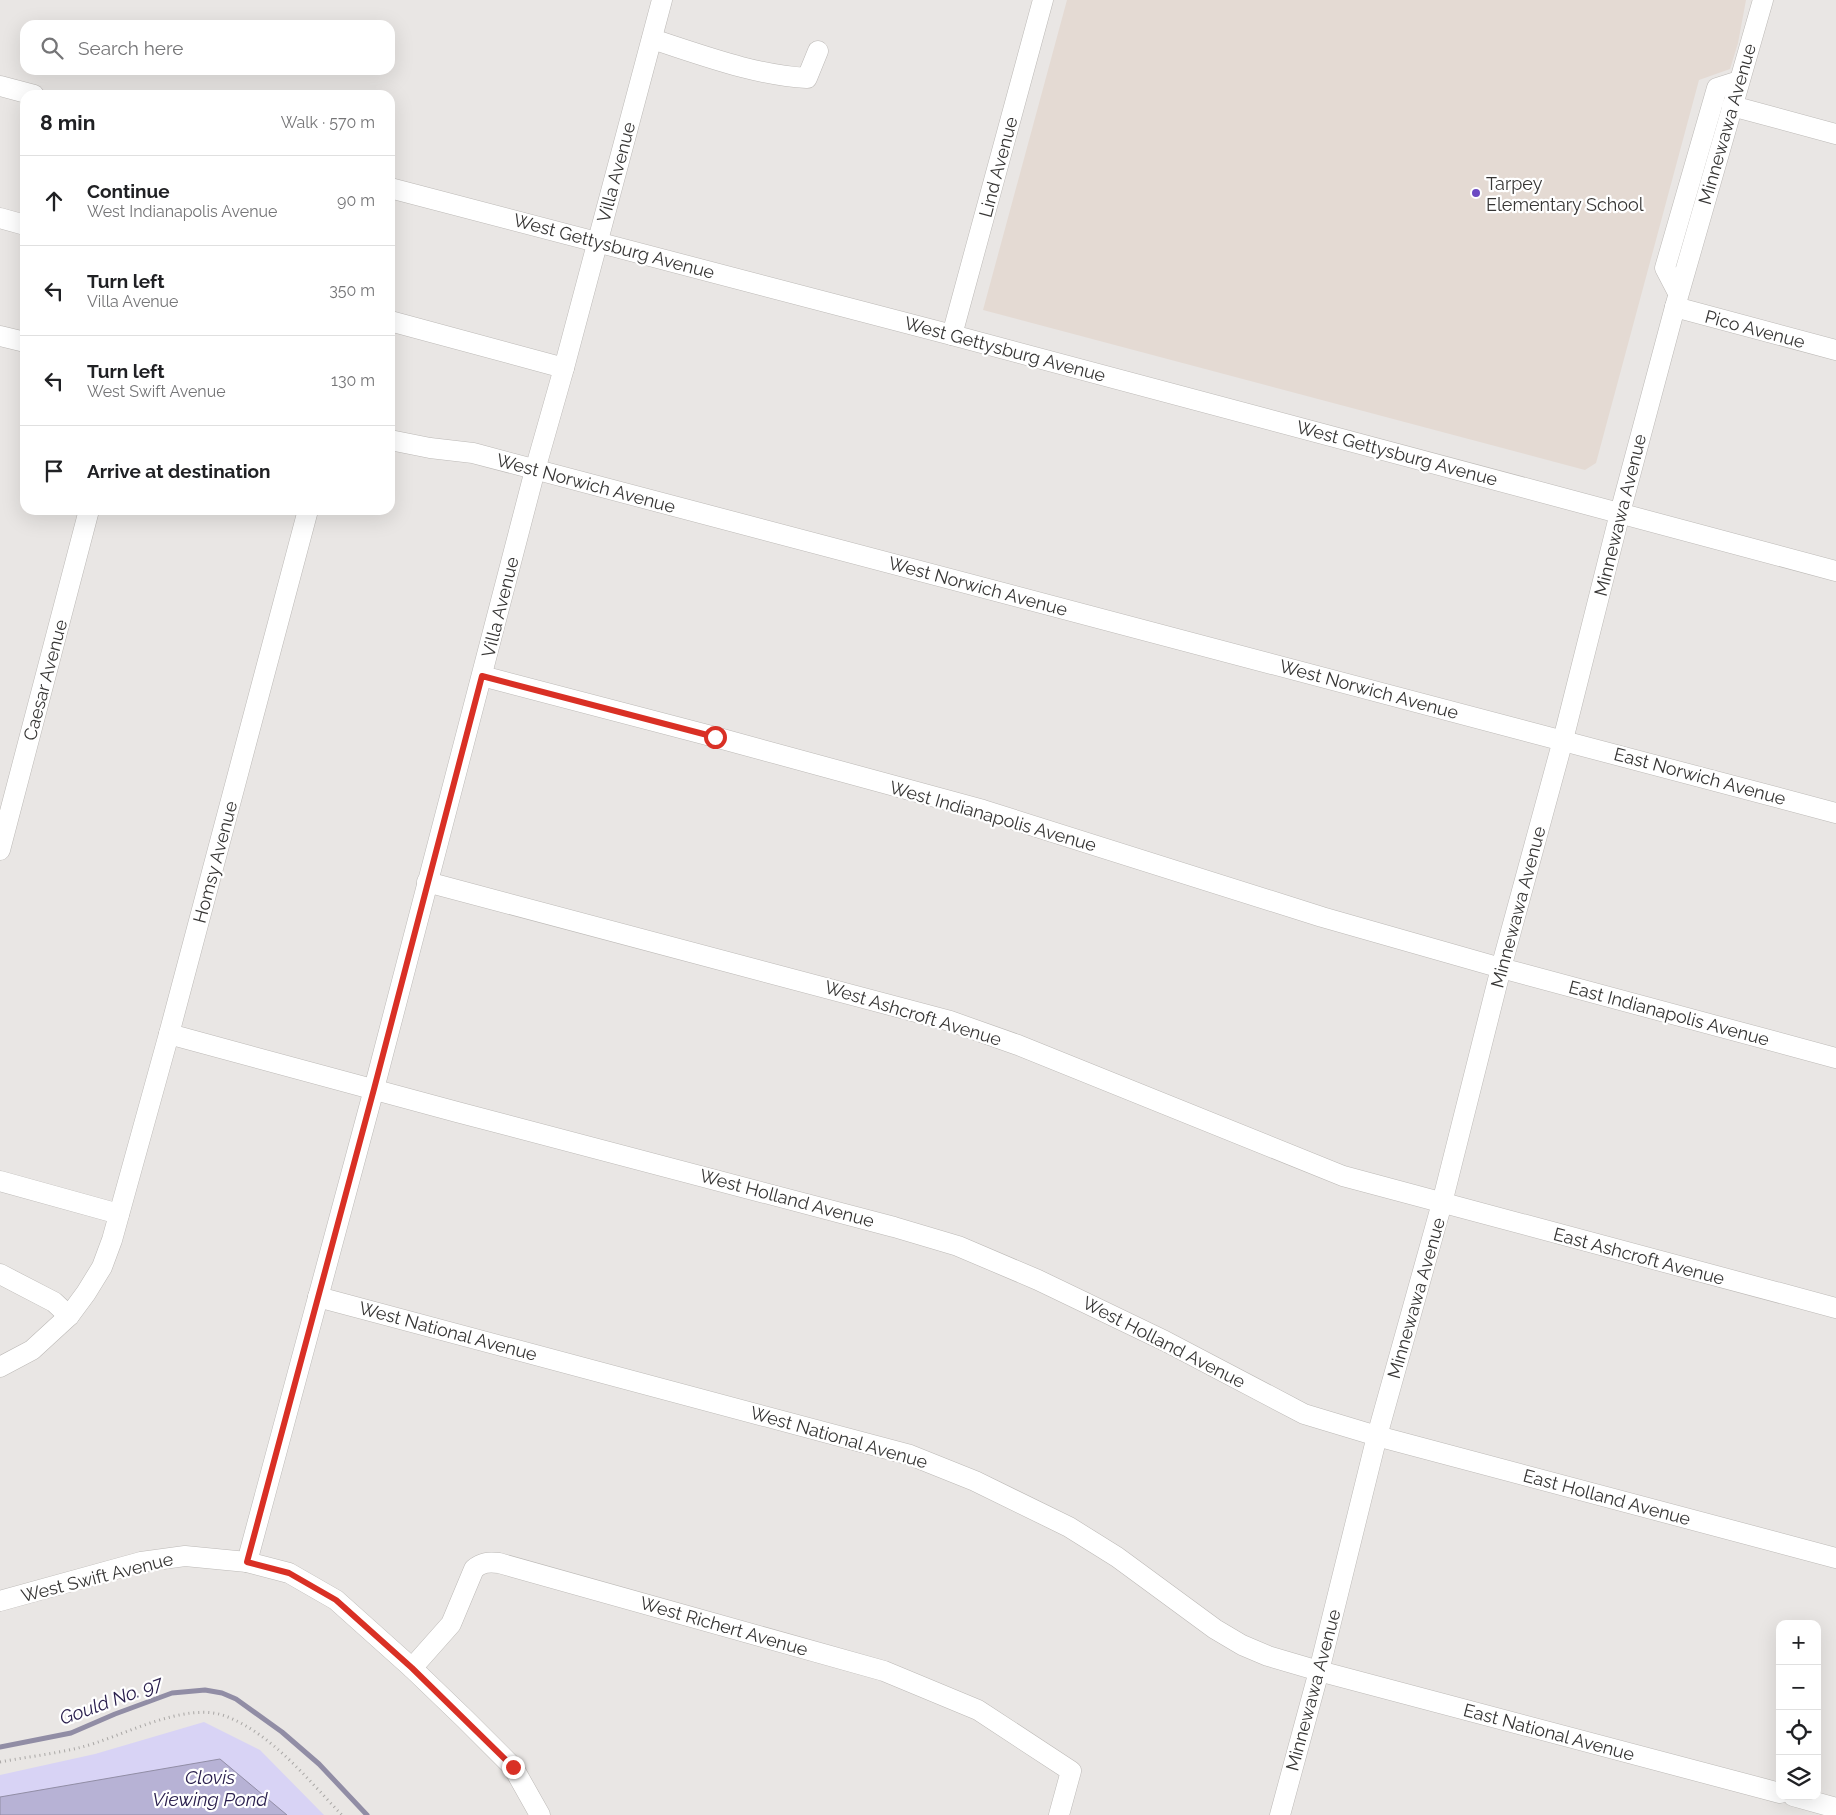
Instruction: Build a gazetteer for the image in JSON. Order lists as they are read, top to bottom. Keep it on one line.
{"streets":{"street":["Minnewawa Avenue","Lind Avenue","Villa Avenue","West Gettysburg Avenue","Pico Avenue","West Norwich Avenue","Caesar Avenue","East Norwich Avenue","West Indianapolis Avenue","Homsy Avenue","West Ashcroft Avenue","East Indianapolis Avenue","West Holland Avenue","East Ashcroft Avenue","West National Avenue","East Holland Avenue","West Swift Avenue","West Richert Avenue","East National Avenue"]},"crossings":[["Minnewawa Avenue","West Gettysburg Avenue"],["Minnewawa Avenue","Pico Avenue"],["Minnewawa Avenue","West Norwich Avenue"],["Minnewawa Avenue","East Norwich Avenue"],["Minnewawa Avenue","West Indianapolis Avenue"],["Minnewawa Avenue","West Ashcroft Avenue"],["Minnewawa Avenue","East Indianapolis Avenue"],["Minnewawa Avenue","West Holland Avenue"],["Minnewawa Avenue","East Ashcroft Avenue"],["Minnewawa Avenue","West National Avenue"],["Minnewawa Avenue","East Holland Avenue"],["Minnewawa Avenue","East National Avenue"],["Lind Avenue","West Gettysburg Avenue"],["Villa Avenue","West Gettysburg Avenue"],["Villa Avenue","West Norwich Avenue"],["Villa Avenue","West Indianapolis Avenue"],["Villa Avenue","West Ashcroft Avenue"],["Villa Avenue","West Holland Avenue"],["Villa Avenue","West National Avenue"],["Villa Avenue","West Swift Avenue"],["West Norwich Avenue","East Norwich Avenue"],["West Indianapolis Avenue","East Indianapolis Avenue"],["Homsy Avenue","West Holland Avenue"],["West Ashcroft Avenue","East Ashcroft Avenue"],["West Holland Avenue","East Holland Avenue"],["West National Avenue","East National Avenue"],["West Swift Avenue","West Richert Avenue"]],"water":["Gould No. 97","Clovis Viewing Pond"],"places":["Tarpey Elementary School"],"page":{"search":"Search here","heading":["8 min","Walk · 570 m"],"list":[["Continue","West Indianapolis Avenue","90 m"],["Turn left","Villa Avenue","350 m"],["Turn left","West Swift Avenue","130 m"],"Arrive at destination"],"map_buttons":["+","−"]}}
